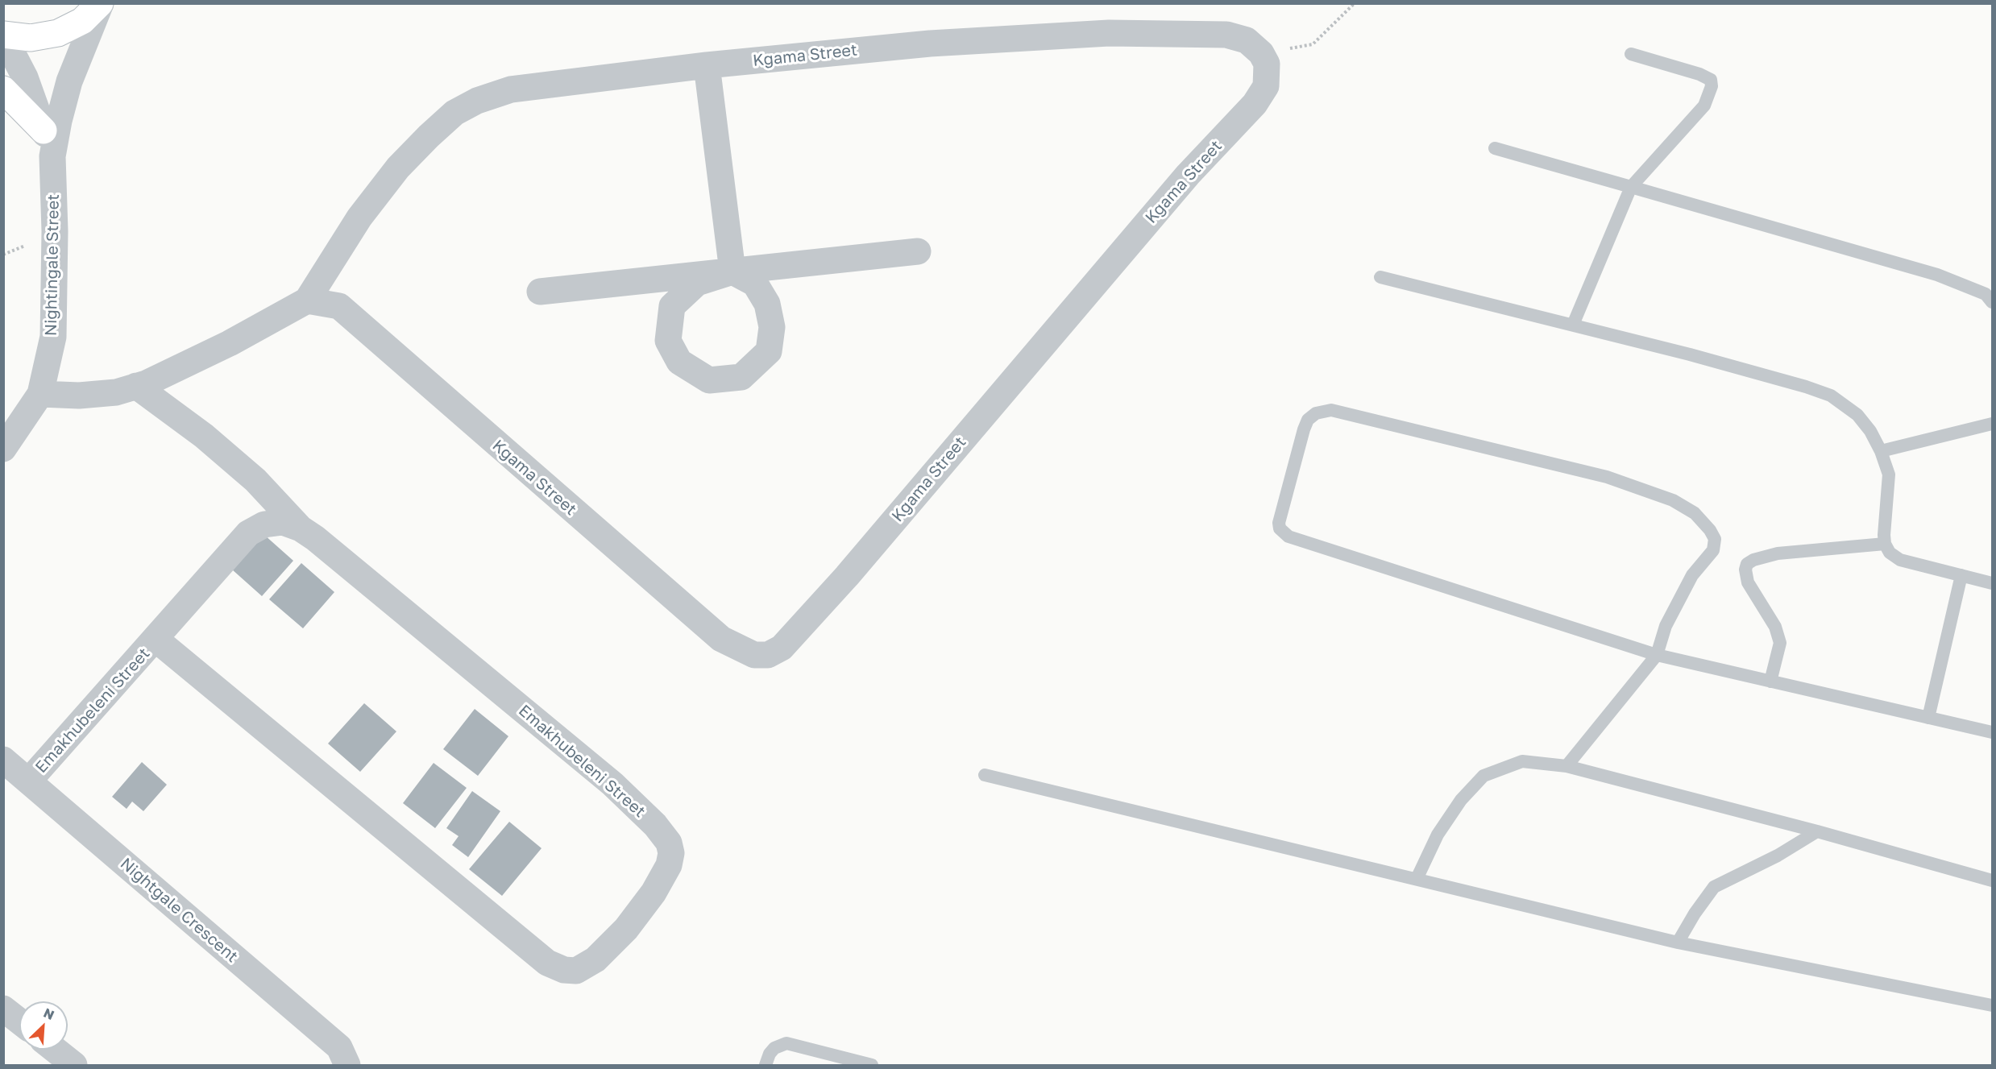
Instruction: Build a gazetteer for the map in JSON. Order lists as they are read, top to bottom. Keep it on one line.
{"streets":{"street":["Kgama Street","Nightingale Street","Emakhubeleni Street","Nightgale Crescent"]},"crossings":[["Kgama Street","Nightingale Street"],["Emakhubeleni Street","Nightgale Crescent"]],"north":"top right"}
